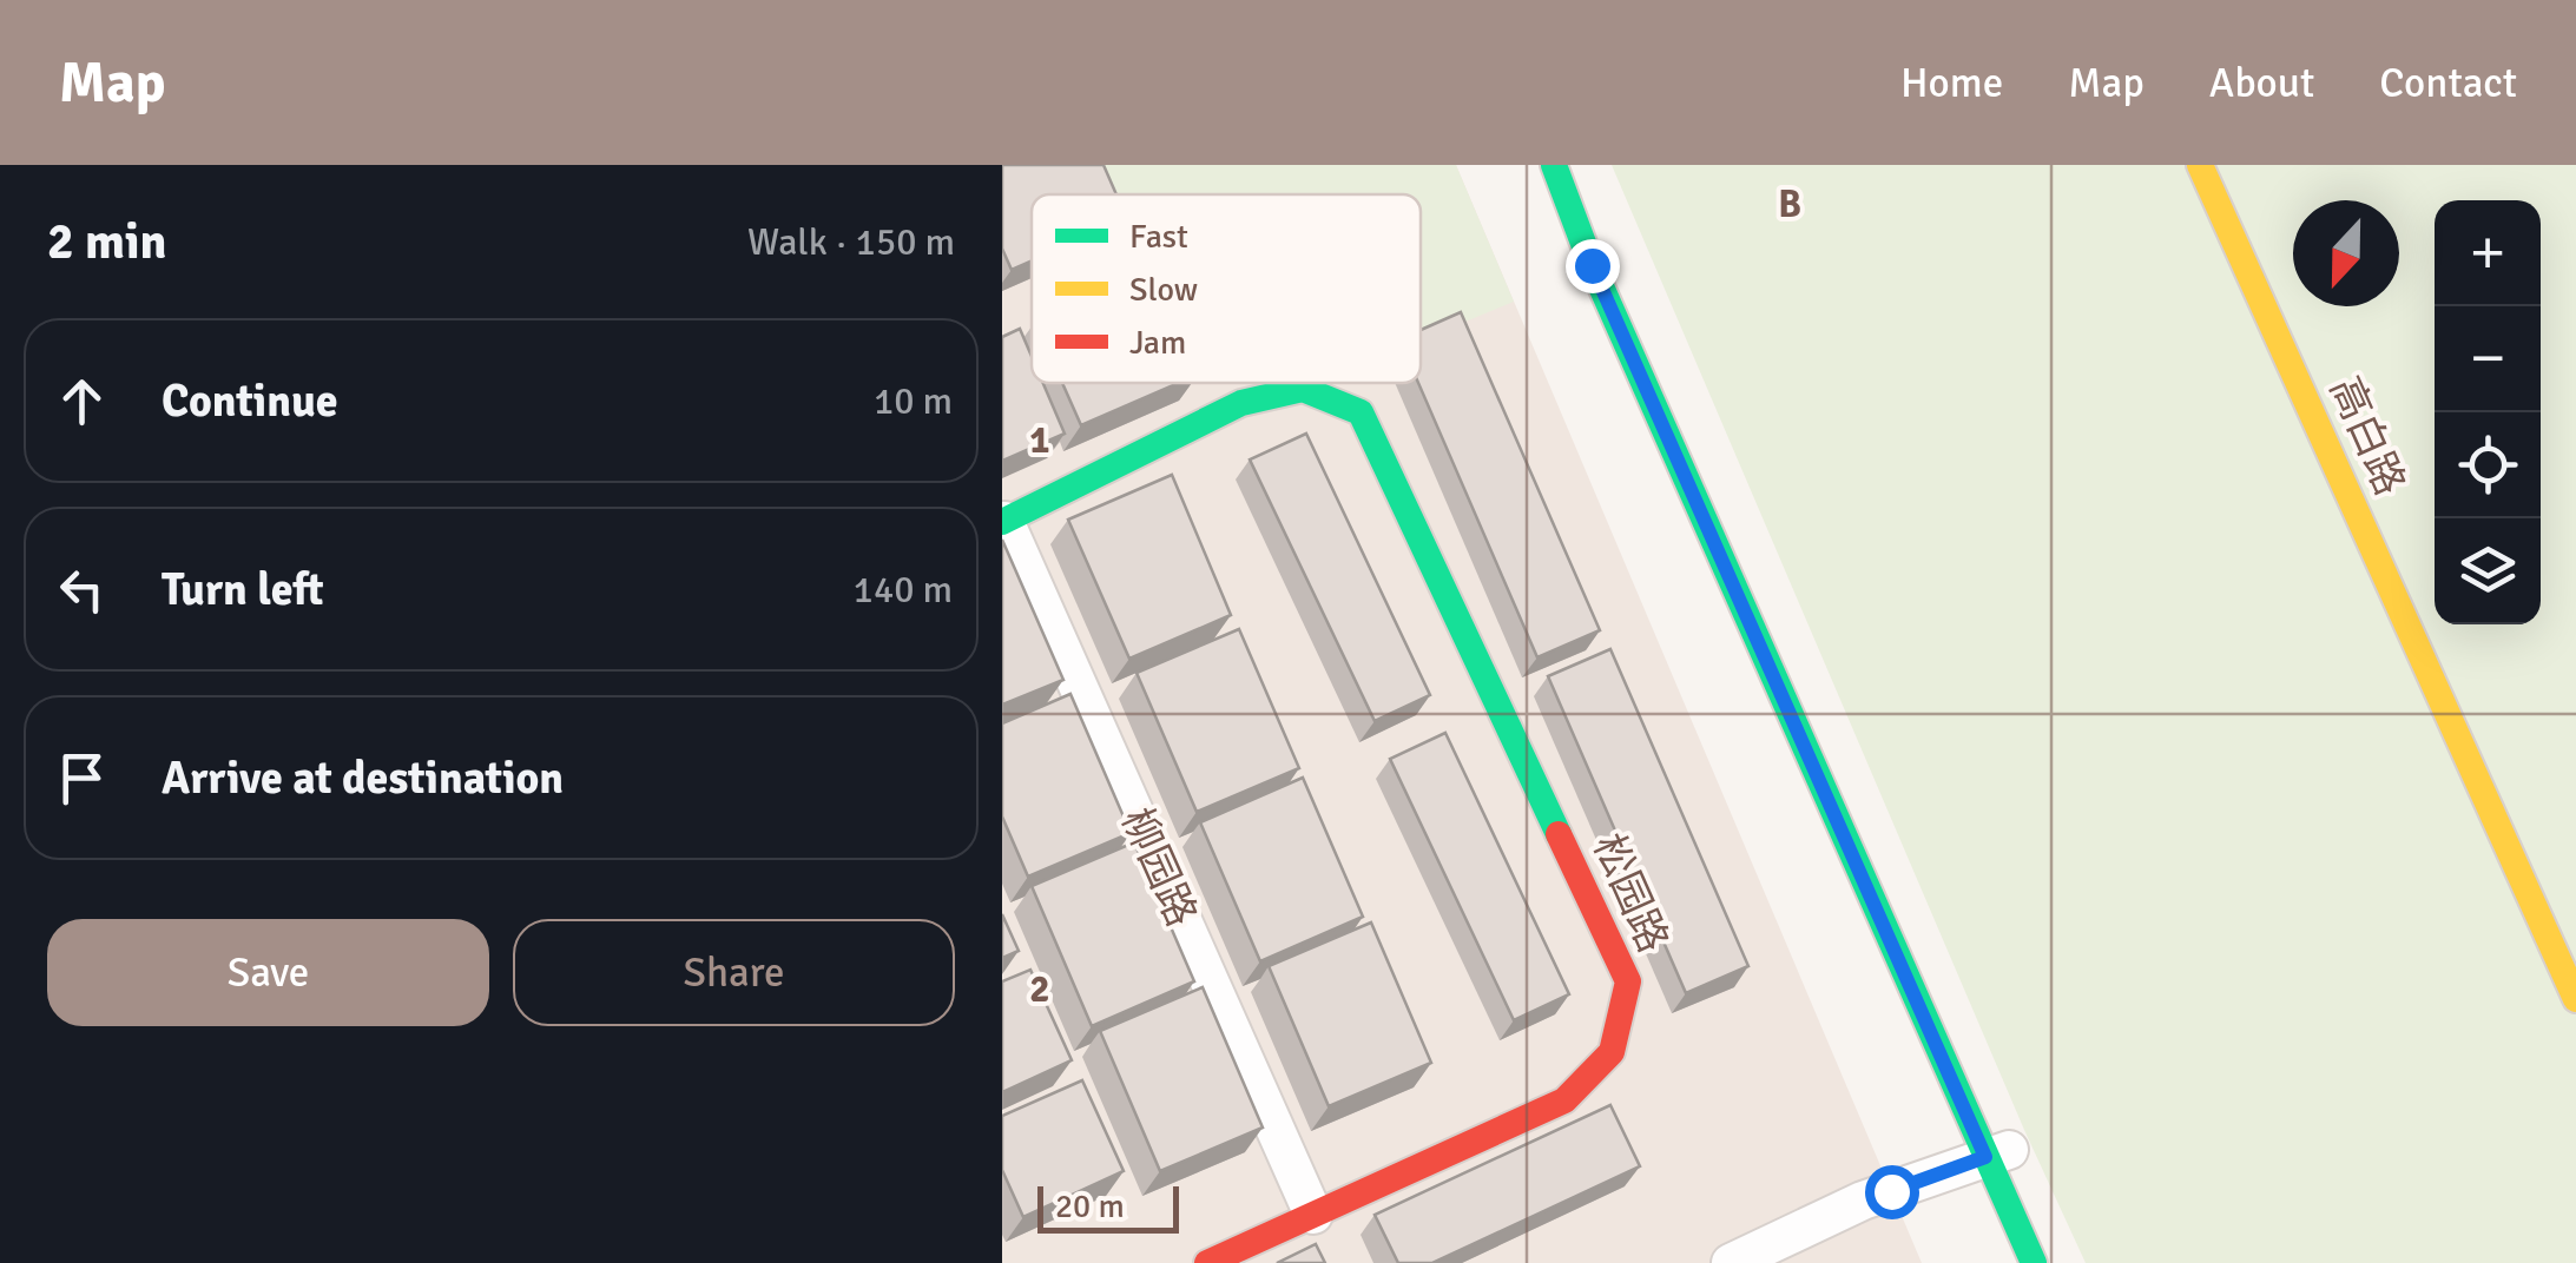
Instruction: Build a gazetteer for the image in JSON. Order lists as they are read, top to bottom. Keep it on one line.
{"streets":{"street":["高白路","柳园路","松园路"]},"crossings":[["柳园路","松园路"]],"legend":["Fast","Slow","Jam"],"scale_bar":"20 m","north":"bottom","page":{"header":"Map","nav":["Home","Map","About","Contact"],"heading":["2 min","Walk · 150 m"],"map_buttons":["+","−"],"list":[["Continue","10 m"],["Turn left","140 m"],"Arrive at destination"],"buttons":["Save","Share"],"scale":"20 m"},"grid":{"columns":["B"],"rows":["1","2"]}}
